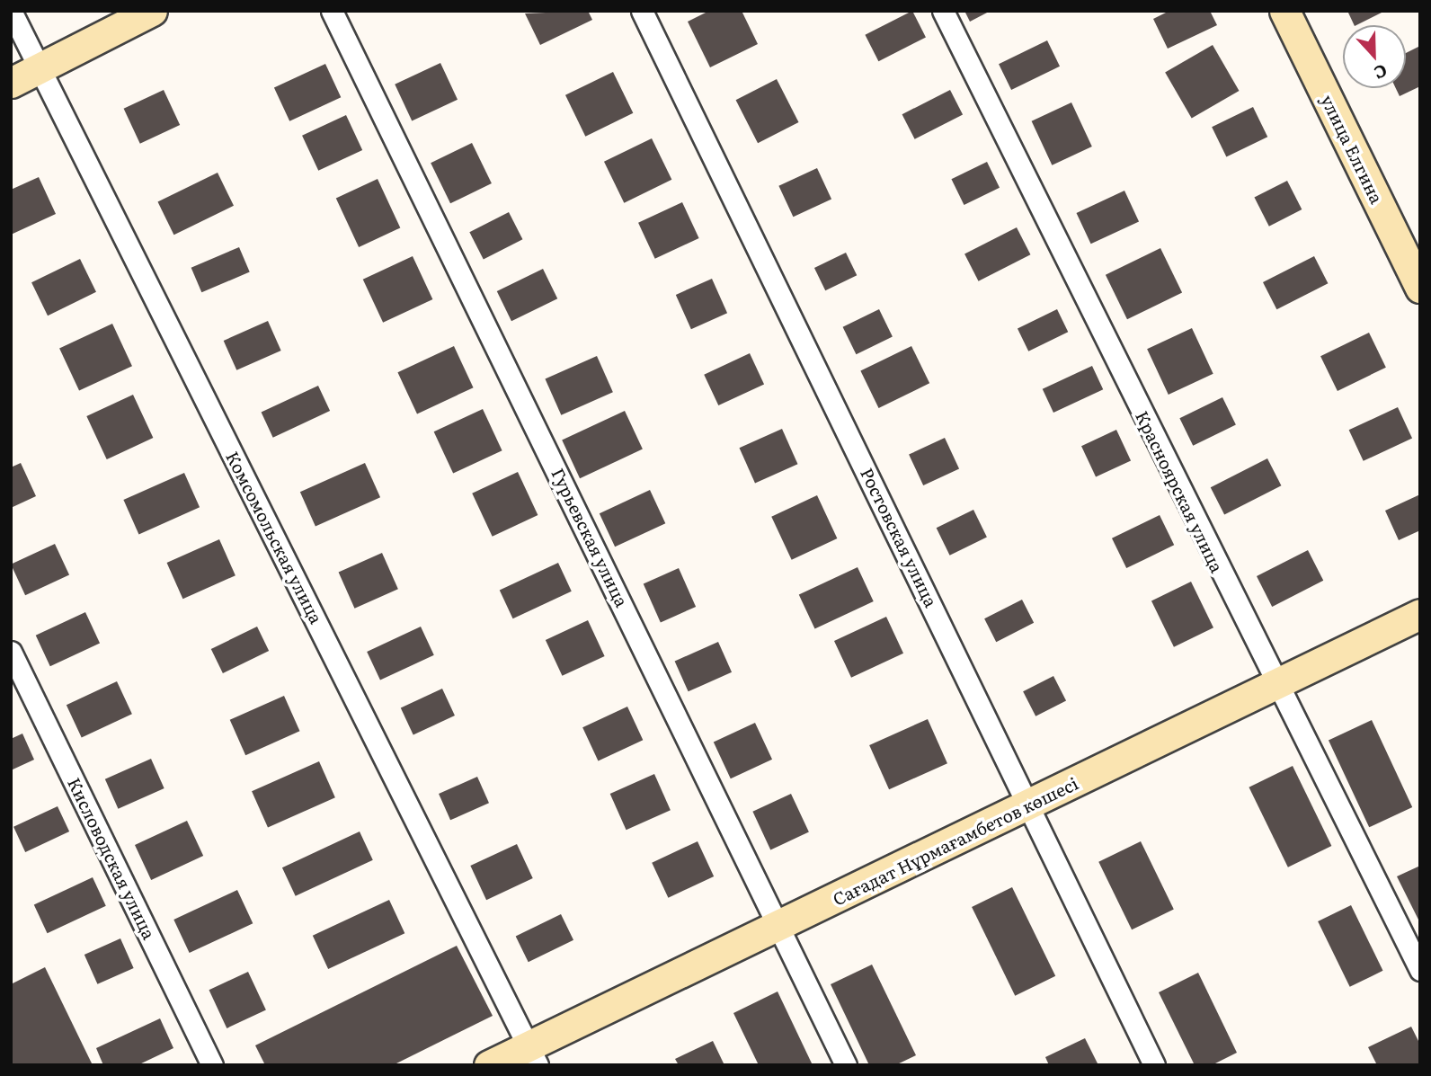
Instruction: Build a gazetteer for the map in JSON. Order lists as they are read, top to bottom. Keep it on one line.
{"streets":{"main road":["улица Елгина","Сағадат Нұрмағамбетов көшесі"],"street":["Красноярская улица","Комсомольская улица","Гурьевская улица","Ростовская улица","Кисловодская улица"]},"crossings":[["Красноярская улица","Сағадат Нұрмағамбетов көшесі"],["Комсомольская улица","Сағадат Нұрмағамбетов көшесі"],["Гурьевская улица","Сағадат Нұрмағамбетов көшесі"],["Ростовская улица","Сағадат Нұрмағамбетов көшесі"]],"north":"bottom"}
